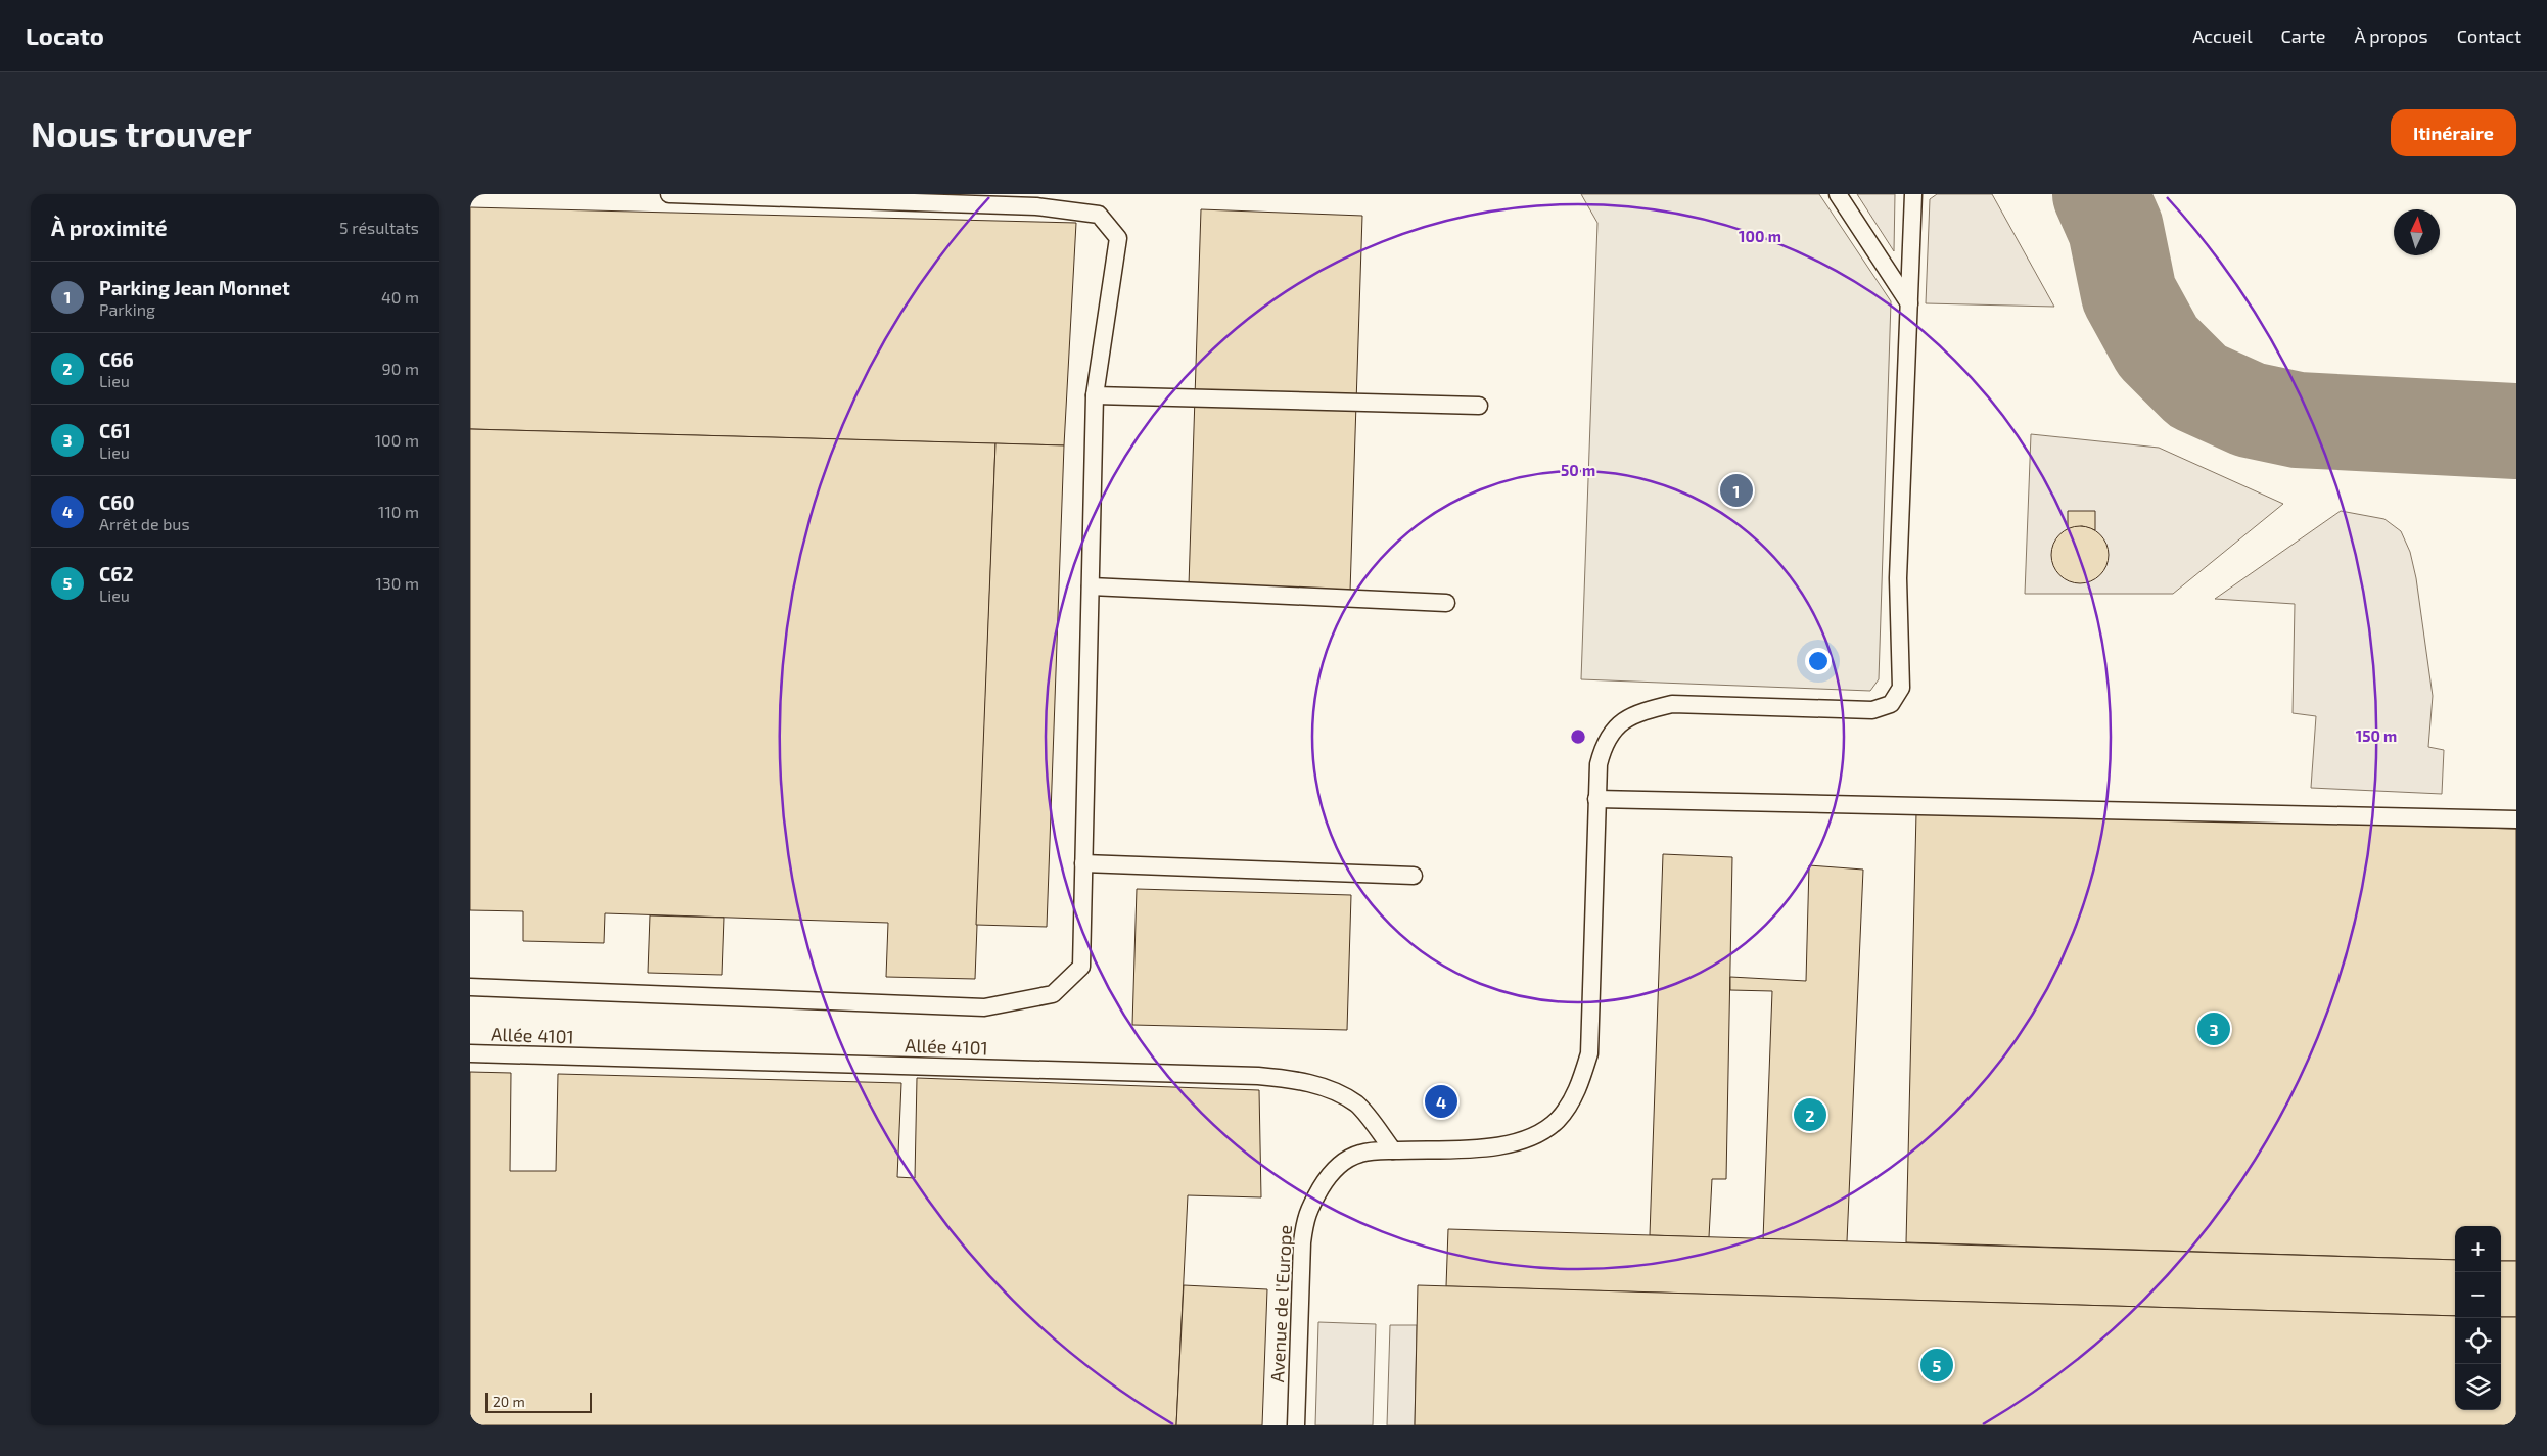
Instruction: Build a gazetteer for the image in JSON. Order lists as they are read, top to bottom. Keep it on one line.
{"streets":{"lane":["Allée 4101","Avenue de l'Europe"]},"crossings":[["Allée 4101","Avenue de l'Europe"]],"scale_bar":"20 m","north":"top","page":{"header":"Locato","nav":["Accueil","Carte","À propos","Contact"],"buttons":"Itinéraire","title":"Nous trouver","heading":["À proximité","5 résultats"],"list":[{"mark":"1","name":"Parking Jean Monnet","note":"Parking","value":"40 m"},{"mark":"2","name":"C66","note":"Lieu","value":"90 m"},{"mark":"3","name":"C61","note":"Lieu","value":"100 m"},{"mark":"4","name":"C60","note":"Arrêt de bus","value":"110 m"},{"mark":"5","name":"C62","note":"Lieu","value":"130 m"}],"pins":["1","3","4","2","5"],"map_buttons":["+","−"],"scale":"20 m"},"rings":["100 m","50 m","150 m"]}
